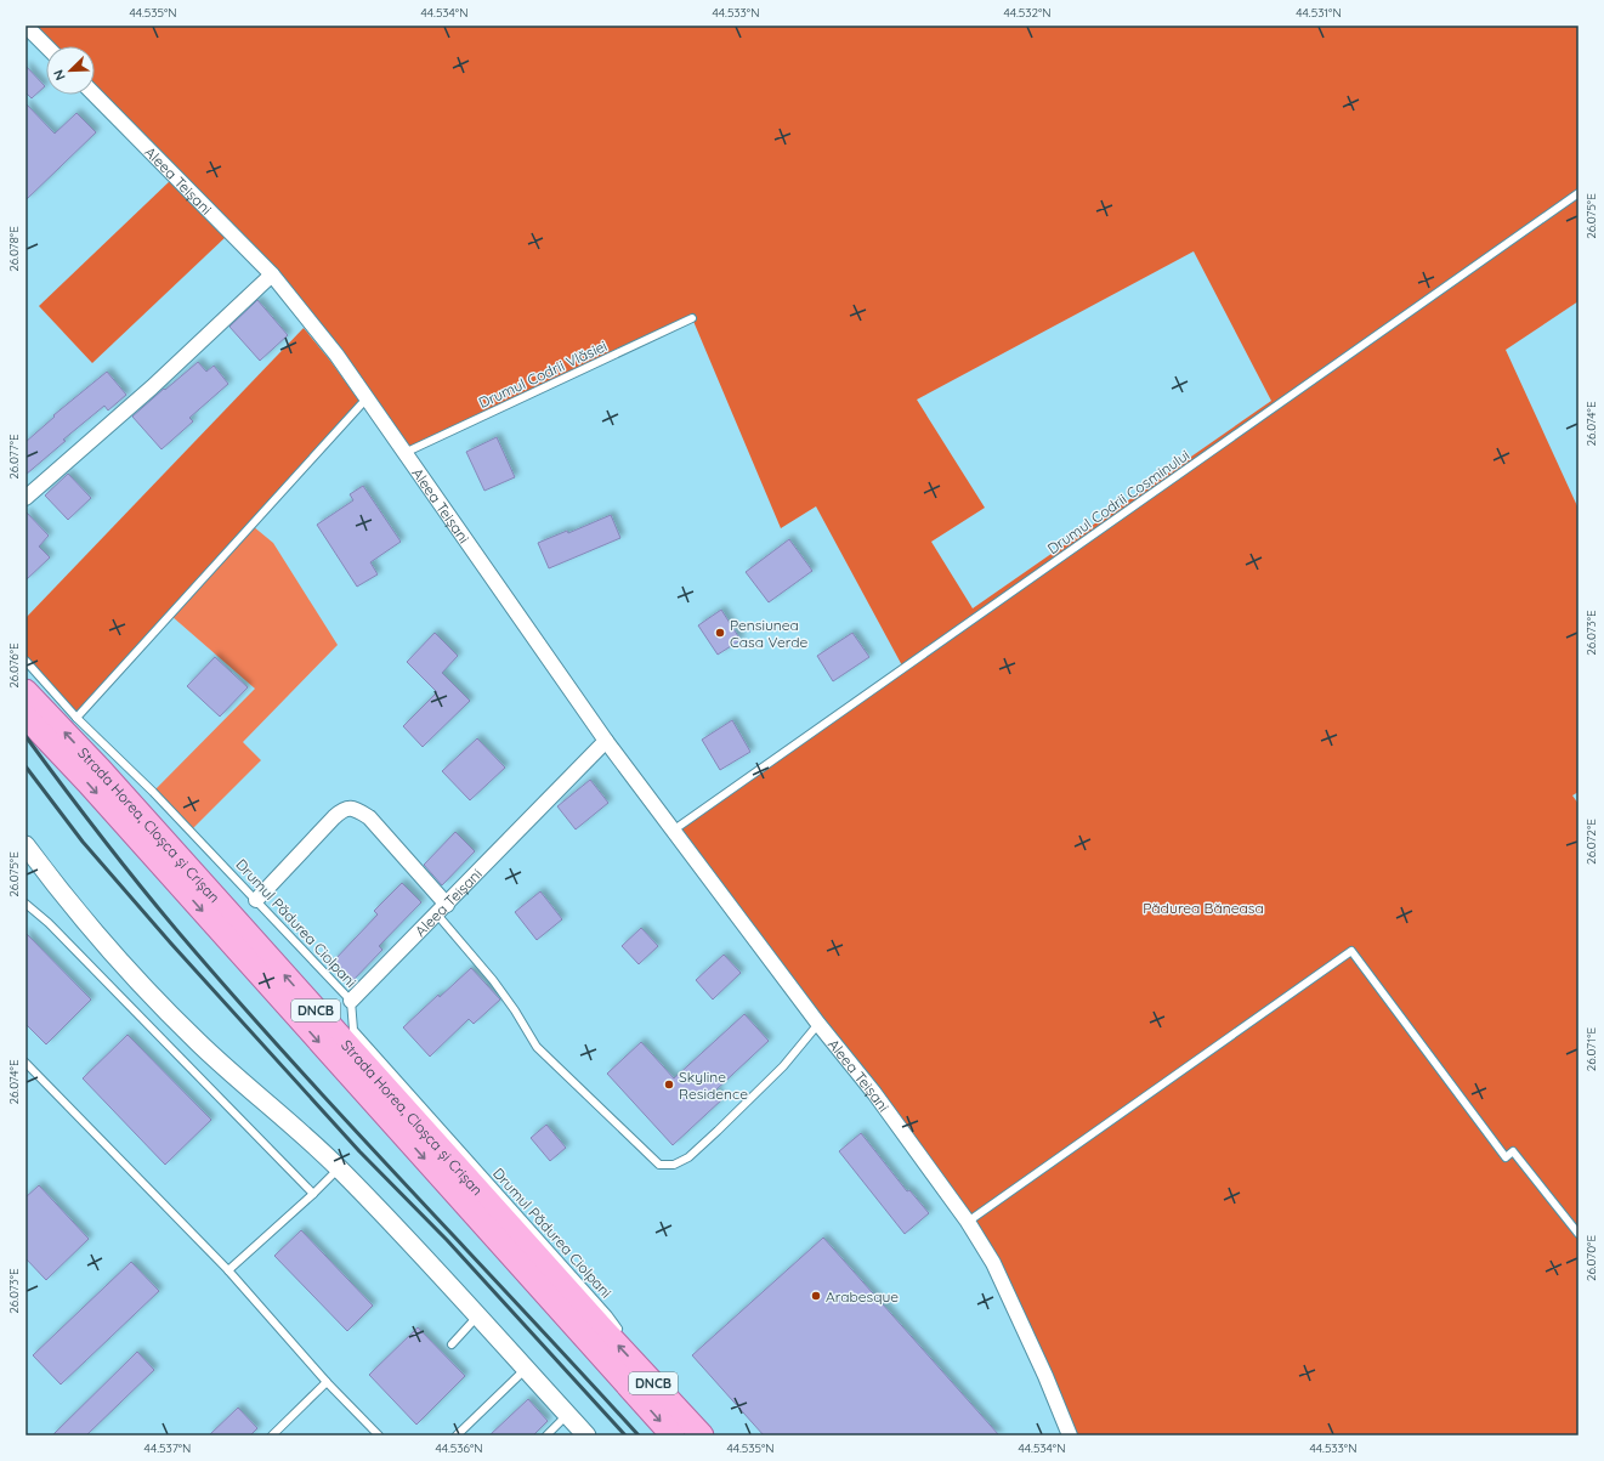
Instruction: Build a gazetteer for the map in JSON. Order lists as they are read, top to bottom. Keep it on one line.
{"streets":{"main road":["Strada Horea, Cloșca și Crișan","DNCB"],"street":["Aleea Teișani"],"lane":["Drumul Codrii Vlăsiei","Drumul Codrii Cosminului","Drumul Pădurea Ciolpani"]},"crossings":[["Aleea Teișani","Drumul Codrii Vlăsiei"],["Aleea Teișani","Drumul Codrii Cosminului"],["Aleea Teișani","Drumul Pădurea Ciolpani"],["Strada Horea, Cloșca și Crișan","Drumul Pădurea Ciolpani"]],"parks":["Pădurea Băneasa"],"places":["Pensiunea Casa Verde","Skyline Residence","Arabesque"],"north":"bottom left","coordinates":["44.535°N","44.534°N","44.533°N","44.532°N","44.531°N","26.075°E","26.078°E","26.074°E","26.077°E","26.073°E","26.076°E","26.072°E","26.071°E","26.070°E","44.537°N","44.536°N"]}
